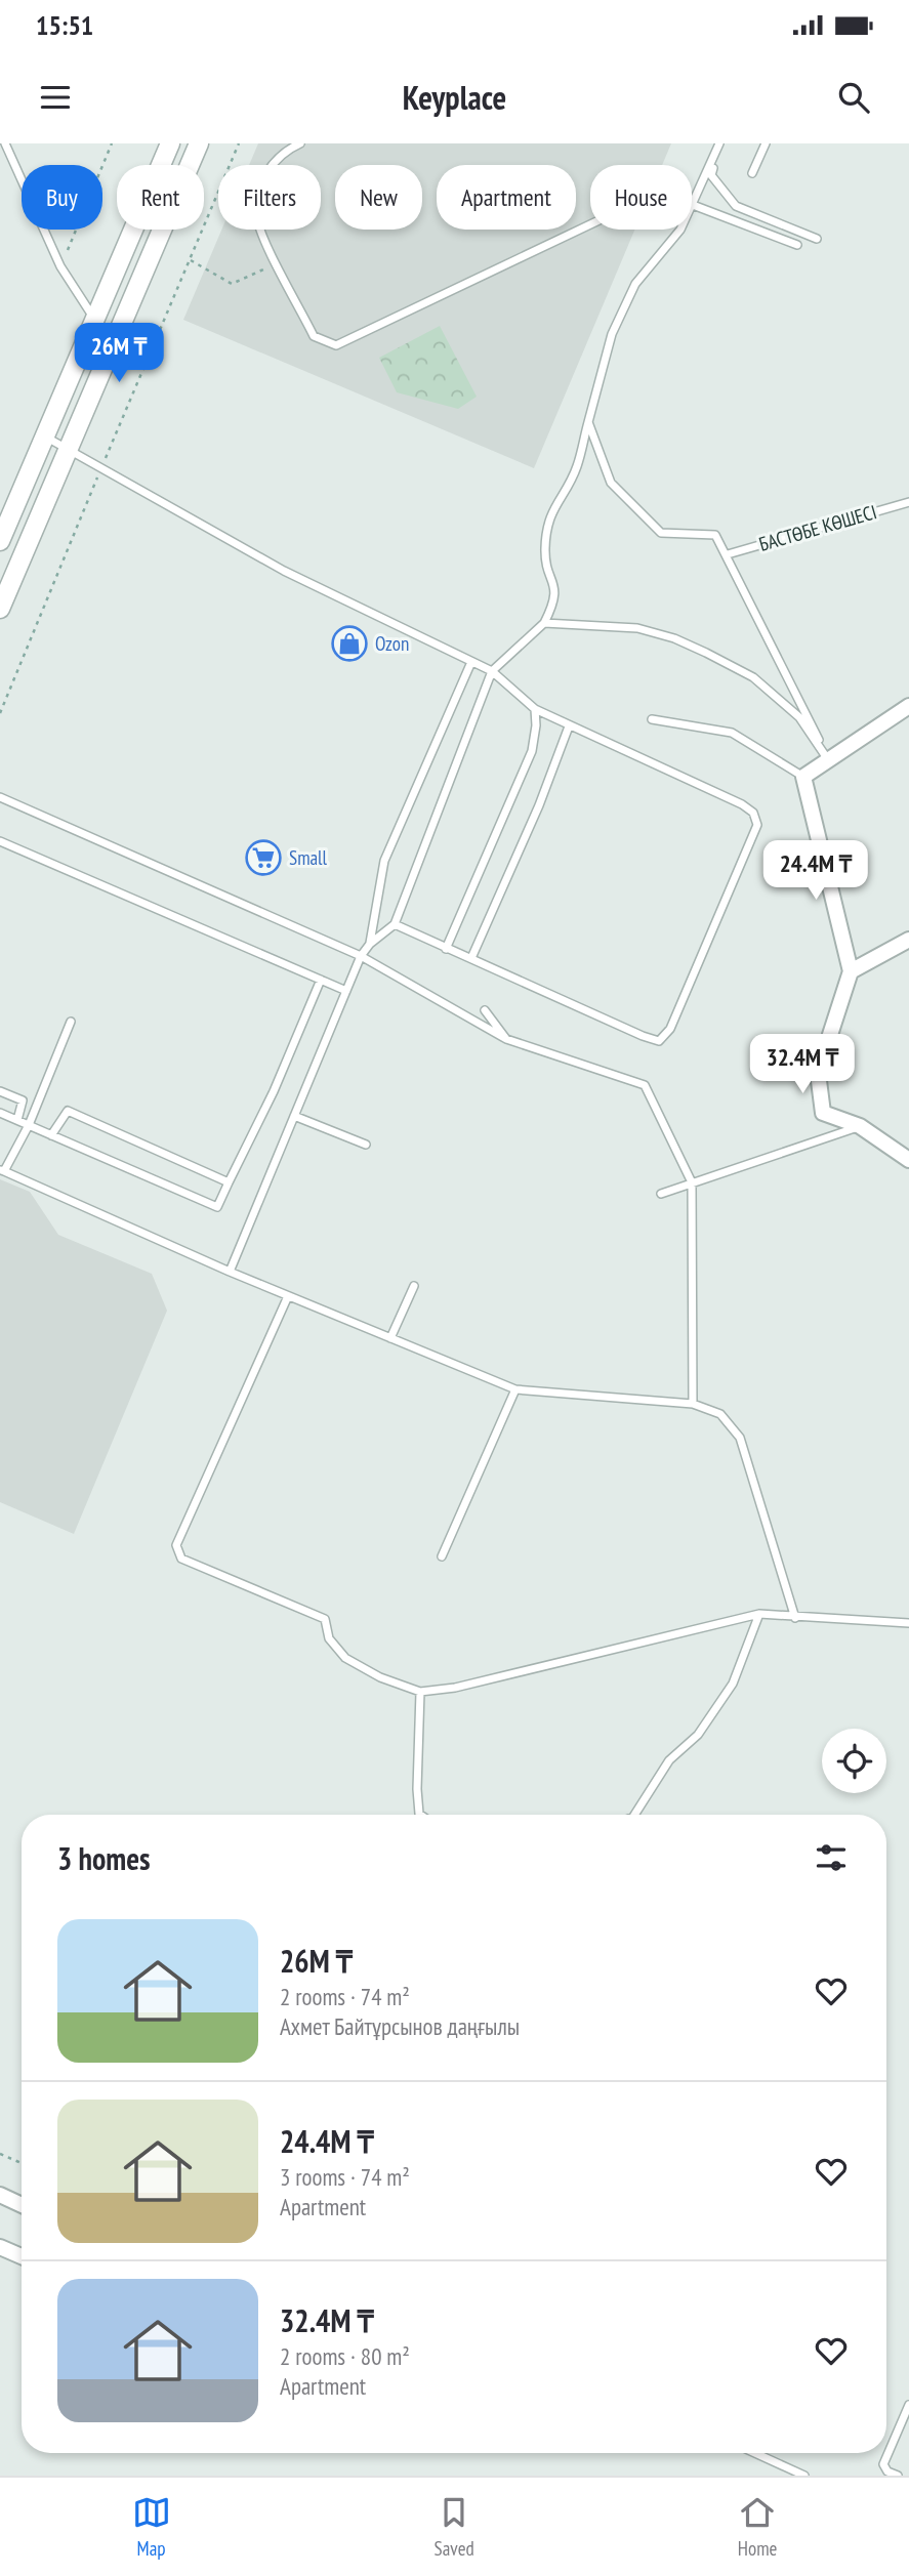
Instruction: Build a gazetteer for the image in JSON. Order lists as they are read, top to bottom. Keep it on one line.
{"streets":{"lane":["БАСТӨБЕ КӨШЕСІ"]},"places":{"shop":["Ozon"],"supermarket":["Small"]},"page":{"status":"15:51","header":"Keyplace","chip":["Buy","Rent","Filters","New","Apartment","House"],"price":["26M ₸","24.4M ₸","32.4M ₸"],"heading":"3 homes","list":[{"name":"26M ₸","note":"2 rooms · 74 m² · Ахмет Байтұрсынов даңғылы"},{"name":"24.4M ₸","note":"3 rooms · 74 m² · Apartment"},{"name":"32.4M ₸","note":"2 rooms · 80 m² · Apartment"}],"tabs":["Map","Saved","Home"]}}
